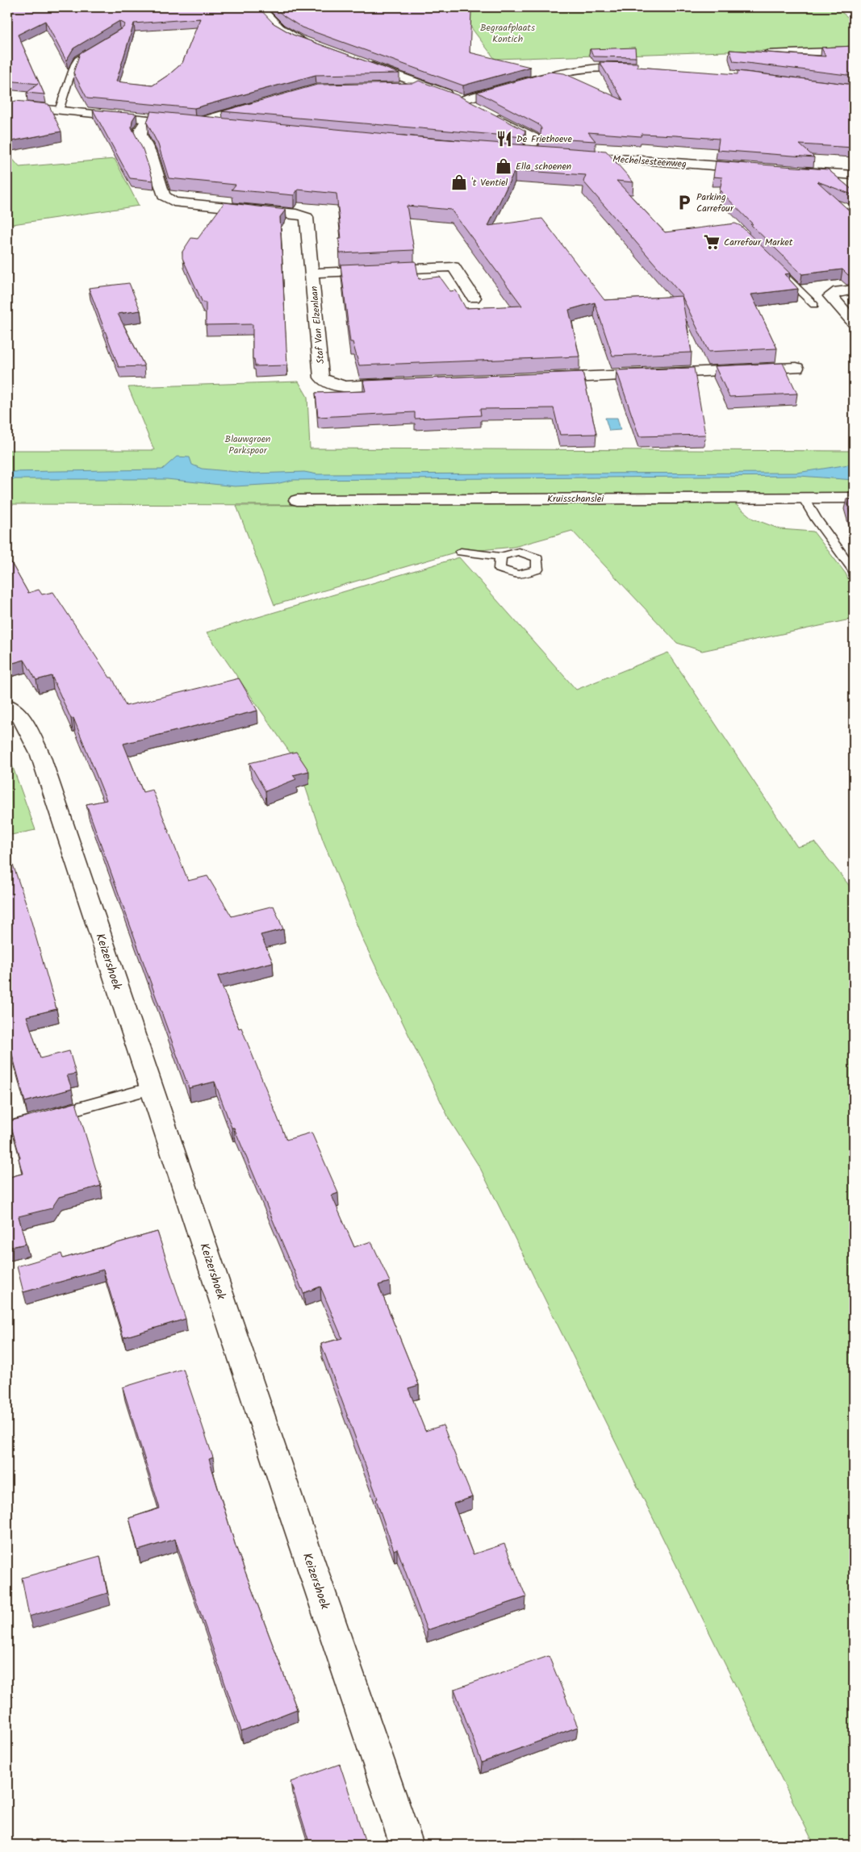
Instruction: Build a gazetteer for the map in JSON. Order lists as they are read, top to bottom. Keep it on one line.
{"streets":{"street":["Mechelsesteenweg","Staf Van Elzenlaan","Kruisschanslei","Keizershoek"]},"parks":["Begraafplaats Kontich","Blauwgroen Parkspoor"],"places":{"restaurant":["De Friethoeve"],"shop":["Ella schoenen","'t Ventiel"],"parking":["Parking Carrefour"],"supermarket":["Carrefour Market"]}}
